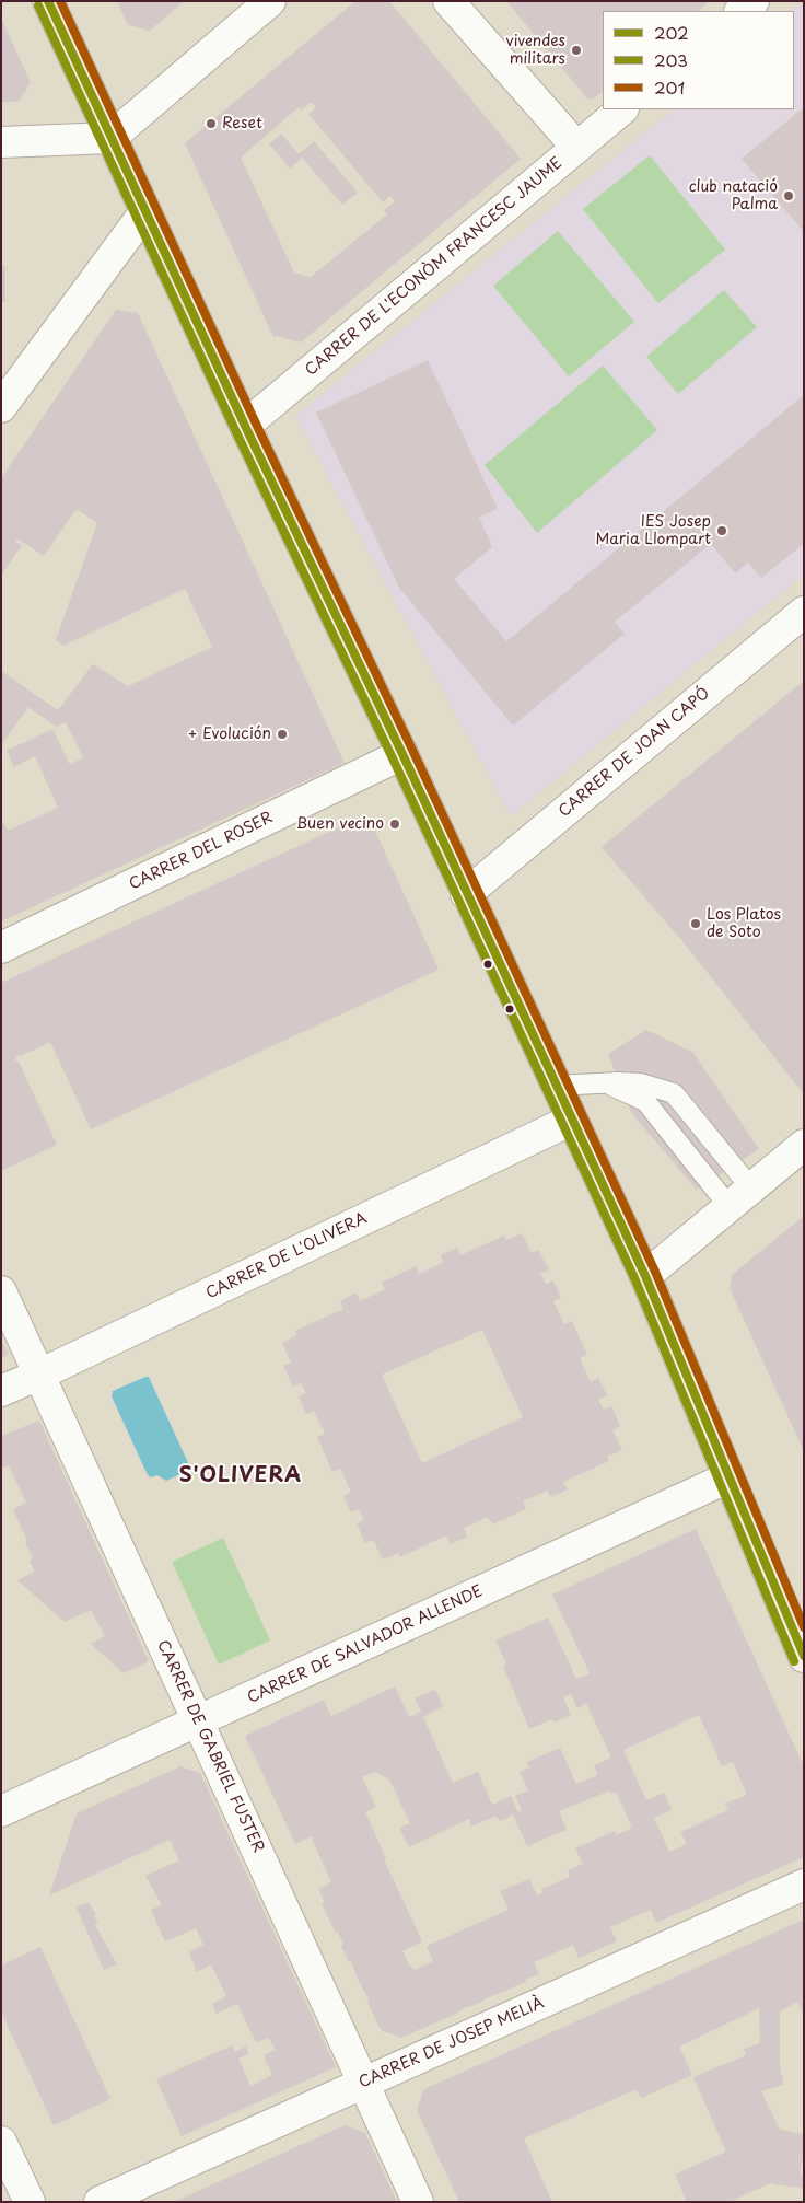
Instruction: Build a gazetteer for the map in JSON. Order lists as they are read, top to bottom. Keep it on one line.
{"streets":{"street":["CARRER DE L'ECONÒM FRANCESC JAUME","CARRER DE JOAN CAPÓ","CARRER DEL ROSER","CARRER DE L'OLIVERA","CARRER DE SALVADOR ALLENDE","CARRER DE GABRIEL FUSTER","CARRER DE JOSEP MELIÀ"]},"crossings":[["CARRER DE L'OLIVERA","CARRER DE GABRIEL FUSTER"],["CARRER DE SALVADOR ALLENDE","CARRER DE GABRIEL FUSTER"],["CARRER DE GABRIEL FUSTER","CARRER DE JOSEP MELIÀ"]],"districts":["S'OLIVERA"],"places":["vivendes militars","Reset","club natació Palma","IES Josep Maria Llompart","+ Evolución","Buen vecino","Los Platos de Soto"],"lines":["transit line 202","transit line 201","transit line 203"],"legend":["202","203","201"]}
